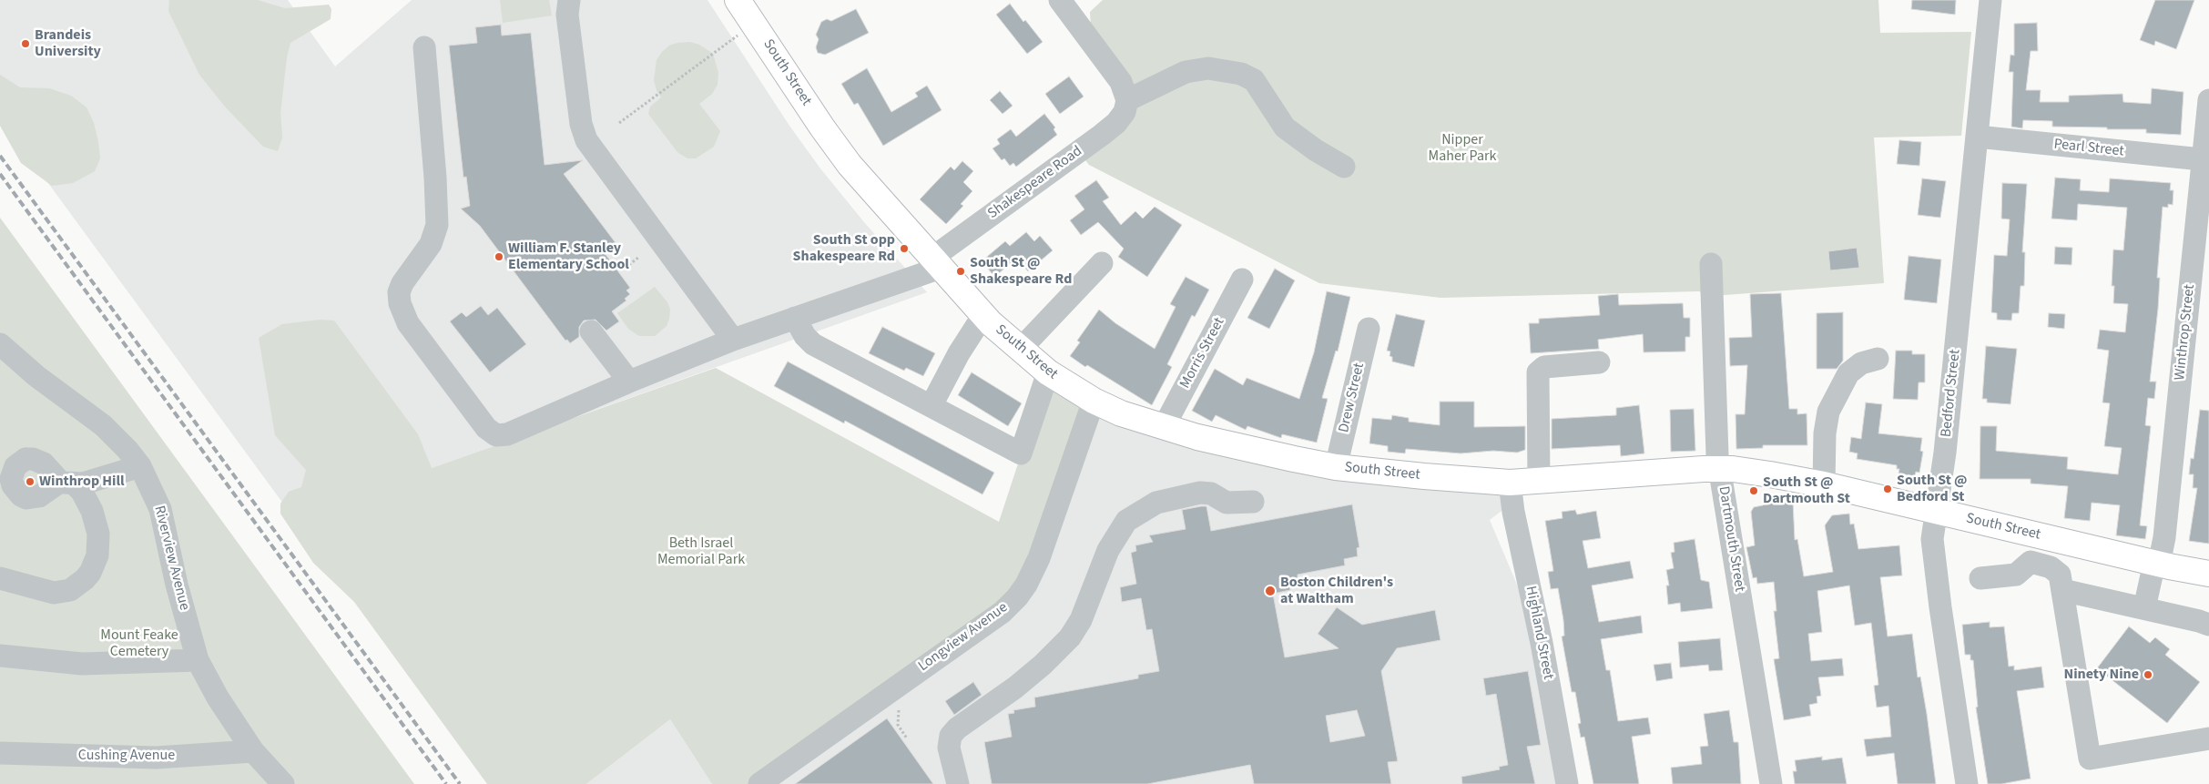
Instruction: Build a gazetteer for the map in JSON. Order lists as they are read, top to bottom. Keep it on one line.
{"streets":{"main road":["South Street"],"street":["Pearl Street","Shakespeare Road","Winthrop Street","Morris Street","Bedford Street","Drew Street","Dartmouth Street","Riverview Avenue","Highland Street","Longview Avenue","Cushing Avenue"]},"crossings":[["South Street","Shakespeare Road"],["South Street","Winthrop Street"],["South Street","Morris Street"],["South Street","Bedford Street"],["South Street","Drew Street"],["South Street","Dartmouth Street"],["South Street","Highland Street"],["South Street","Longview Avenue"],["Pearl Street","Winthrop Street"],["Pearl Street","Bedford Street"],["Riverview Avenue","Cushing Avenue"]],"parks":["Nipper Maher Park","Beth Israel Memorial Park","Mount Feake Cemetery"],"places":["Brandeis University","South St opp Shakespeare Rd","William F. Stanley Elementary School","South St @ Shakespeare Rd","Winthrop Hill","South St @ Bedford St","South St @ Dartmouth St","Boston Children's at Waltham","Ninety Nine"]}
